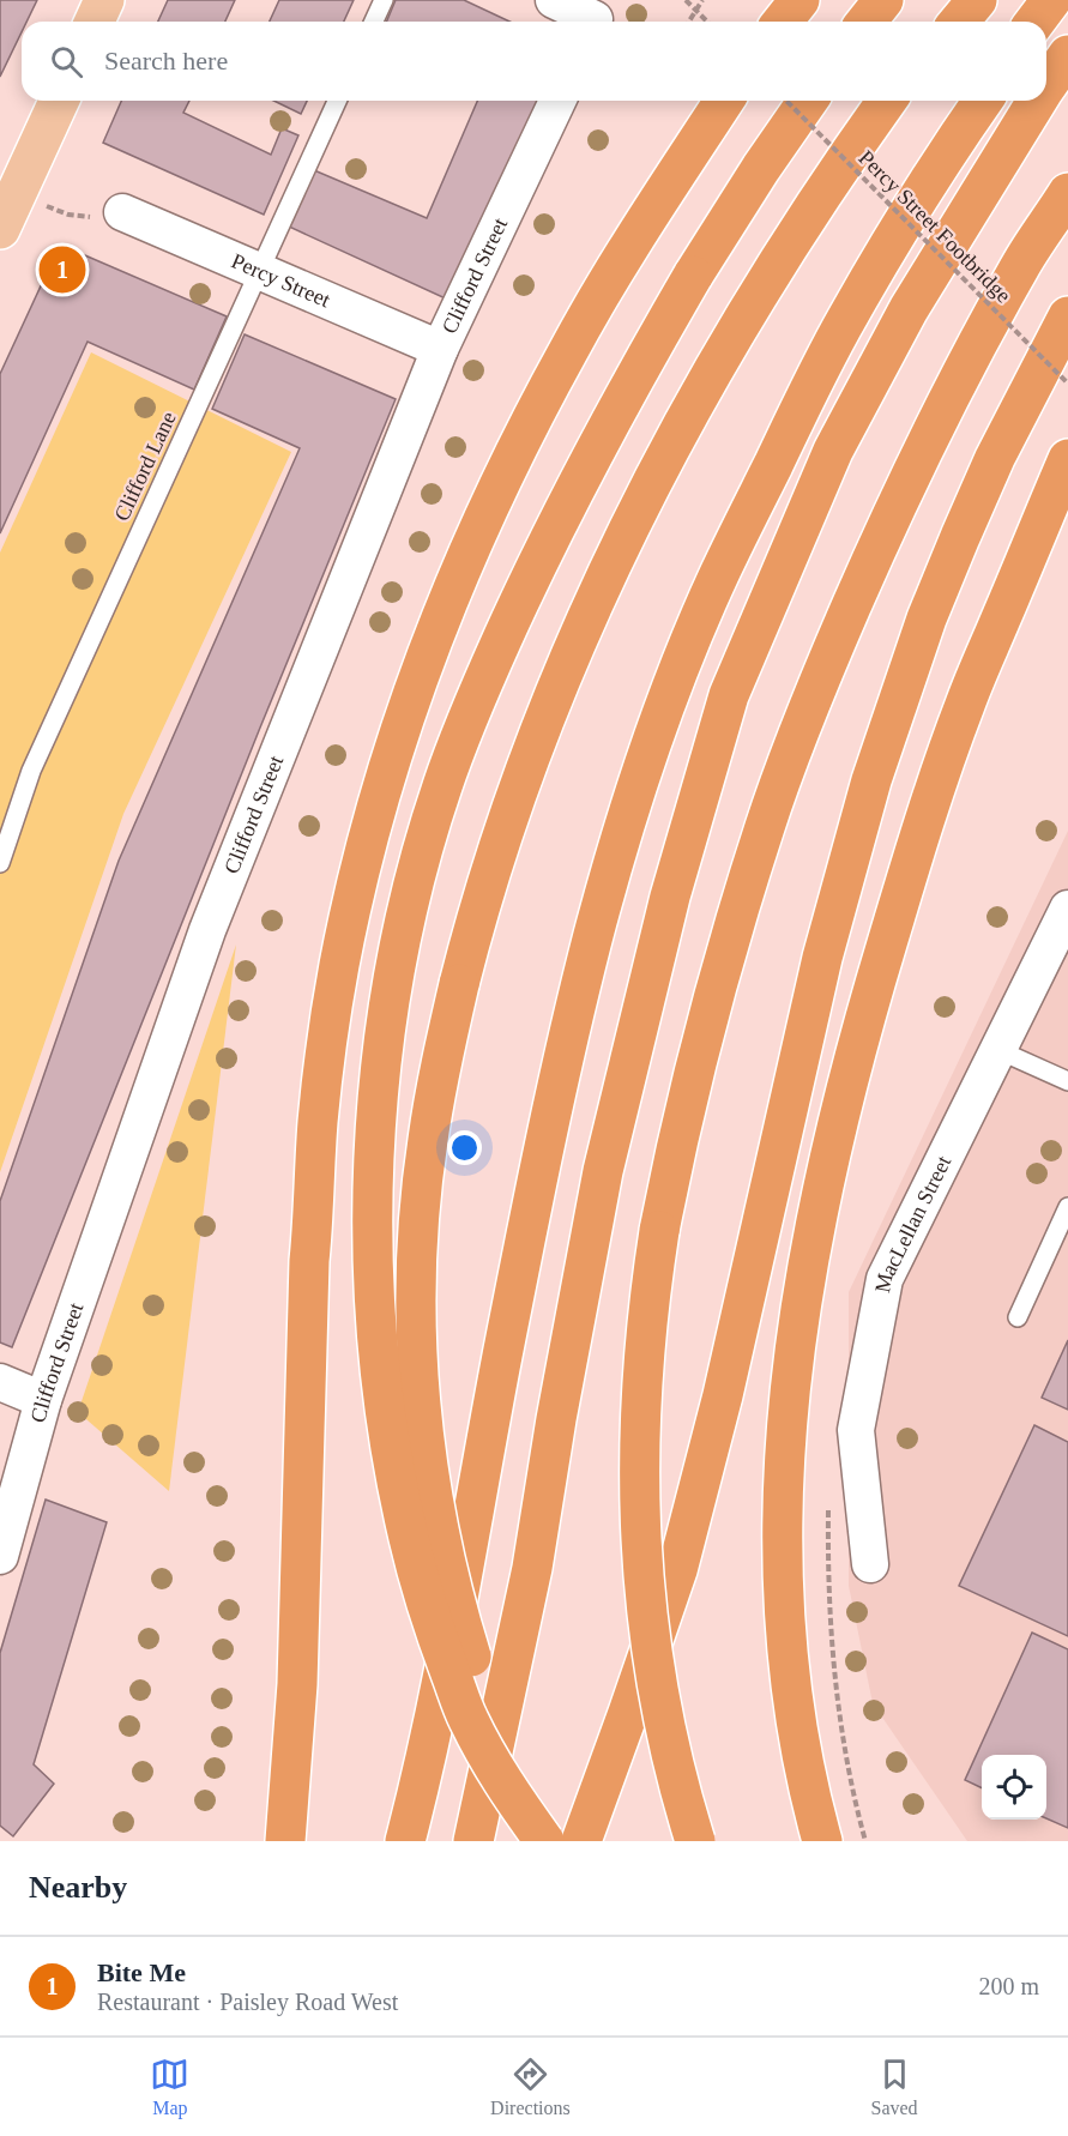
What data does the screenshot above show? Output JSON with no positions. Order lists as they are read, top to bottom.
{
  "streets": {
    "street": ["Clifford Street", "Percy Street", "MacLellan Street"],
    "lane": ["Clifford Lane"],
    "path": ["Percy Street Footbridge"]
  },
  "crossings": [
    ["Clifford Street", "Percy Street"],
    ["Percy Street", "Clifford Lane"]
  ],
  "page": {
    "search": "Search here",
    "pins": "1",
    "heading": "Nearby",
    "list": [
      {
        "mark": "1",
        "name": "Bite Me",
        "note": "Restaurant · Paisley Road West",
        "value": "200 m"
      }
    ],
    "nav": ["Map", "Directions", "Saved"]
  }
}
